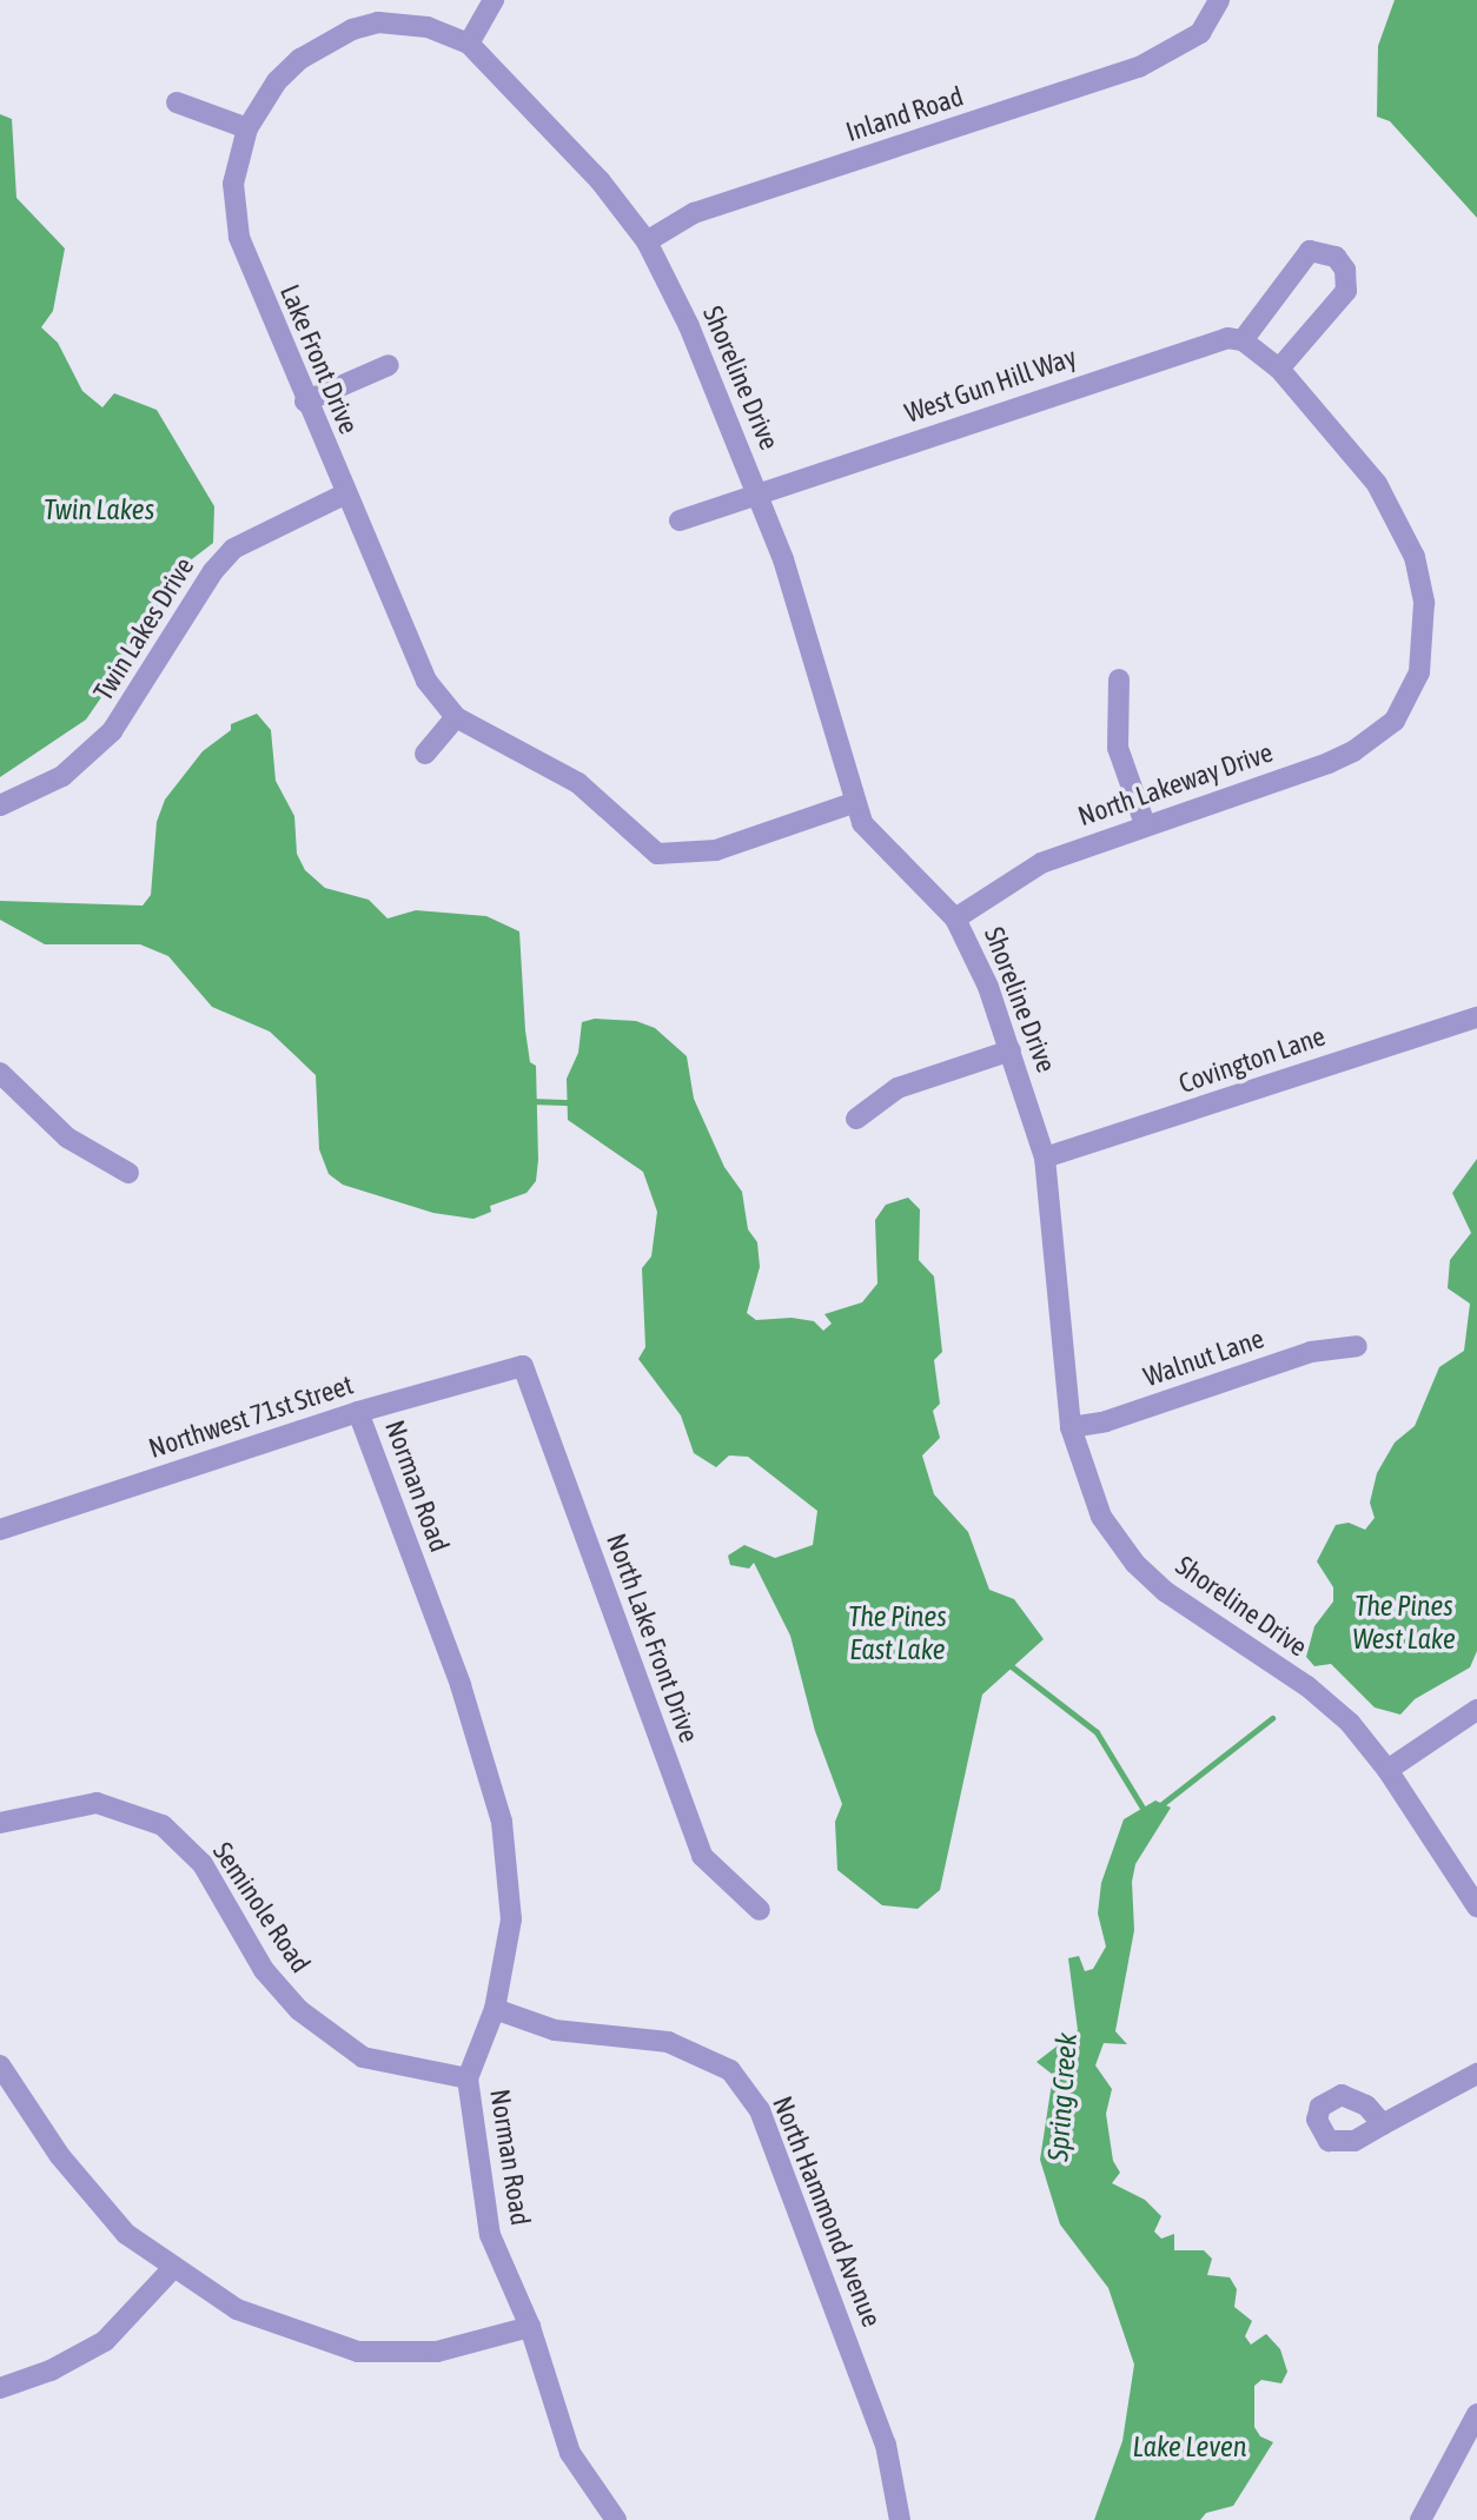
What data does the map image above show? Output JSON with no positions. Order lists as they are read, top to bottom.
{
  "streets": {
    "street": [
      "Inland Road",
      "Lake Front Drive",
      "Shoreline Drive",
      "West Gun Hill Way",
      "Twin Lakes Drive",
      "North Lakeway Drive",
      "Covington Lane",
      "Walnut Lane",
      "Northwest 71st Street",
      "Norman Road",
      "North Lake Front Drive",
      "Seminole Road",
      "North Hammond Avenue"
    ]
  },
  "crossings": [
    ["Inland Road", "Shoreline Drive"],
    ["Lake Front Drive", "Shoreline Drive"],
    ["Lake Front Drive", "Twin Lakes Drive"],
    ["Shoreline Drive", "West Gun Hill Way"],
    ["Shoreline Drive", "North Lakeway Drive"],
    ["Shoreline Drive", "Covington Lane"],
    ["Shoreline Drive", "Walnut Lane"],
    ["Northwest 71st Street", "Norman Road"],
    ["Northwest 71st Street", "North Lake Front Drive"],
    ["Norman Road", "Seminole Road"],
    ["Norman Road", "North Hammond Avenue"]
  ],
  "water": [
    "Twin Lakes",
    "The Pines West Lake",
    "The Pines East Lake",
    "Spring Creek",
    "Lake Leven"
  ]
}
